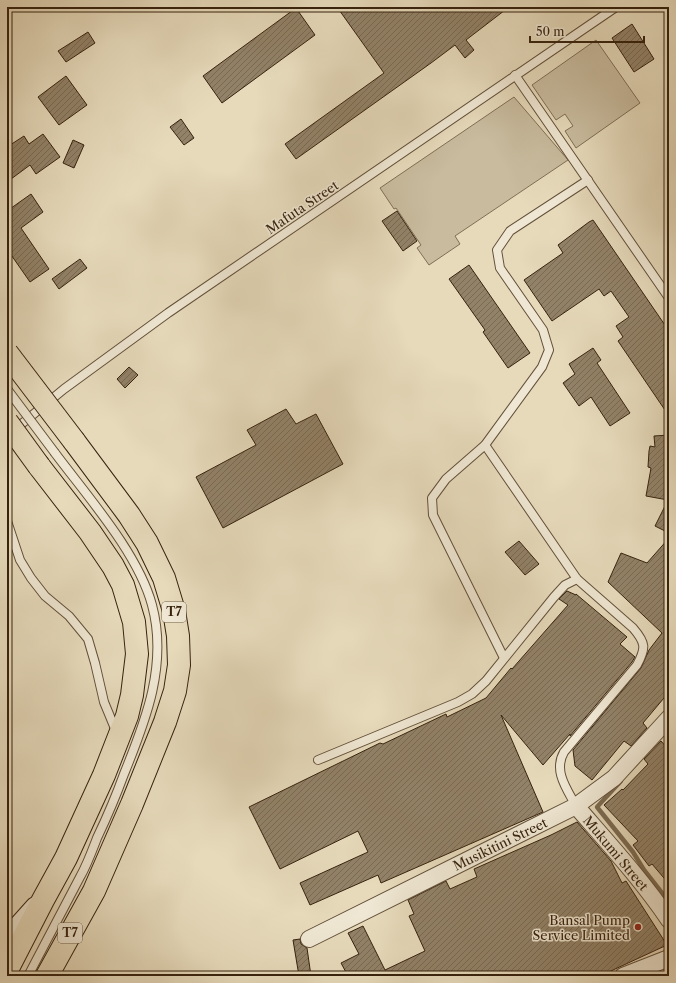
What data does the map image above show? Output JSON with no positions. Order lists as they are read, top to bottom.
{
  "streets": {
    "highway": ["T7"],
    "street": ["Musikitini Street", "Mukumi Street"],
    "lane": ["Mafuta Street"]
  },
  "crossings": [
    ["Musikitini Street", "Mukumi Street"]
  ],
  "places": ["Bansal Pump Service Limited"],
  "scale_bar": "50 m"
}
